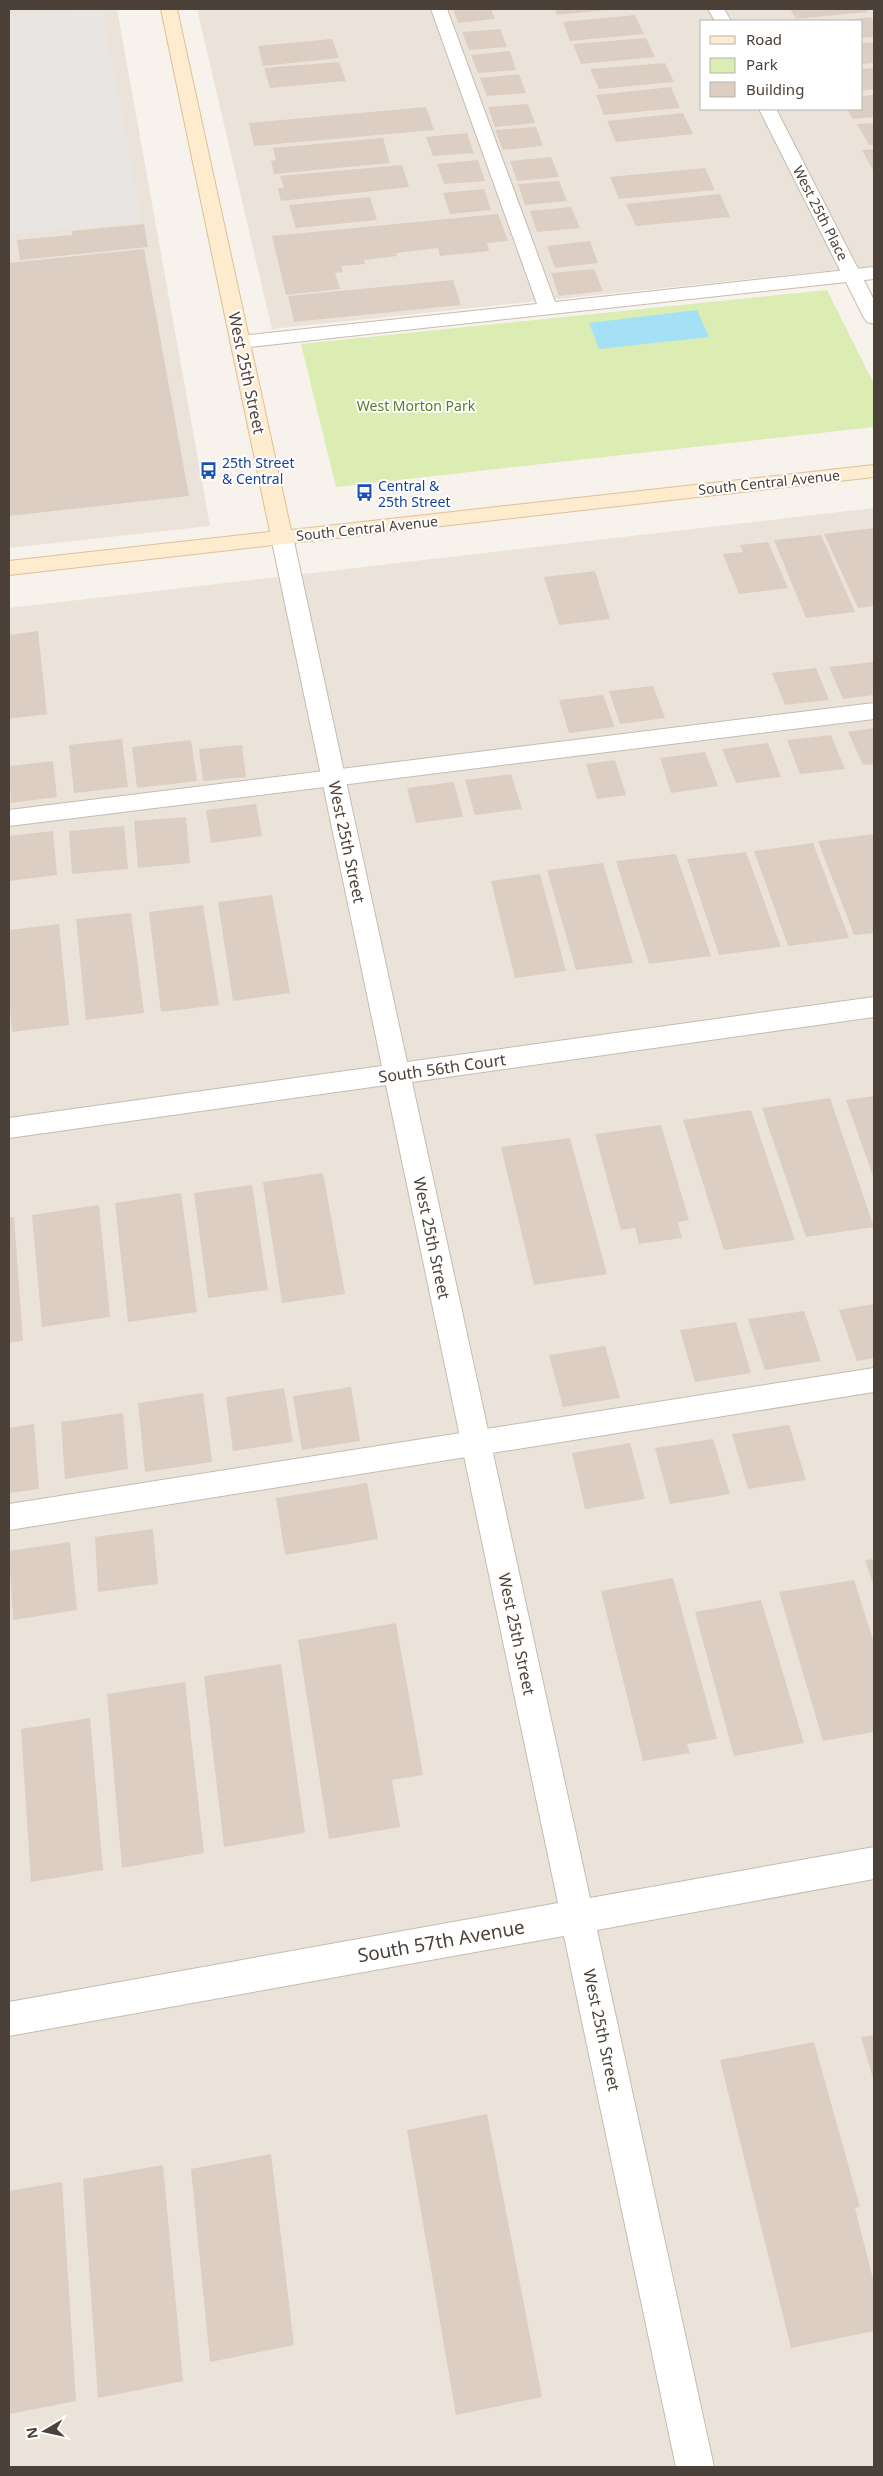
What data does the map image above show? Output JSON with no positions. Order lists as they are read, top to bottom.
{
  "streets": {
    "street": [
      "West 25th Place",
      "West 25th Street",
      "South Central Avenue",
      "South 56th Court",
      "South 57th Avenue"
    ]
  },
  "crossings": [
    ["West 25th Street", "South Central Avenue"],
    ["West 25th Street", "South 56th Court"],
    ["West 25th Street", "South 57th Avenue"]
  ],
  "parks": ["West Morton Park"],
  "places": {
    "bus stop": ["25th Street & Central", "Central & 25th Street"]
  },
  "legend": ["Road", "Park", "Building"],
  "north": "left"
}
